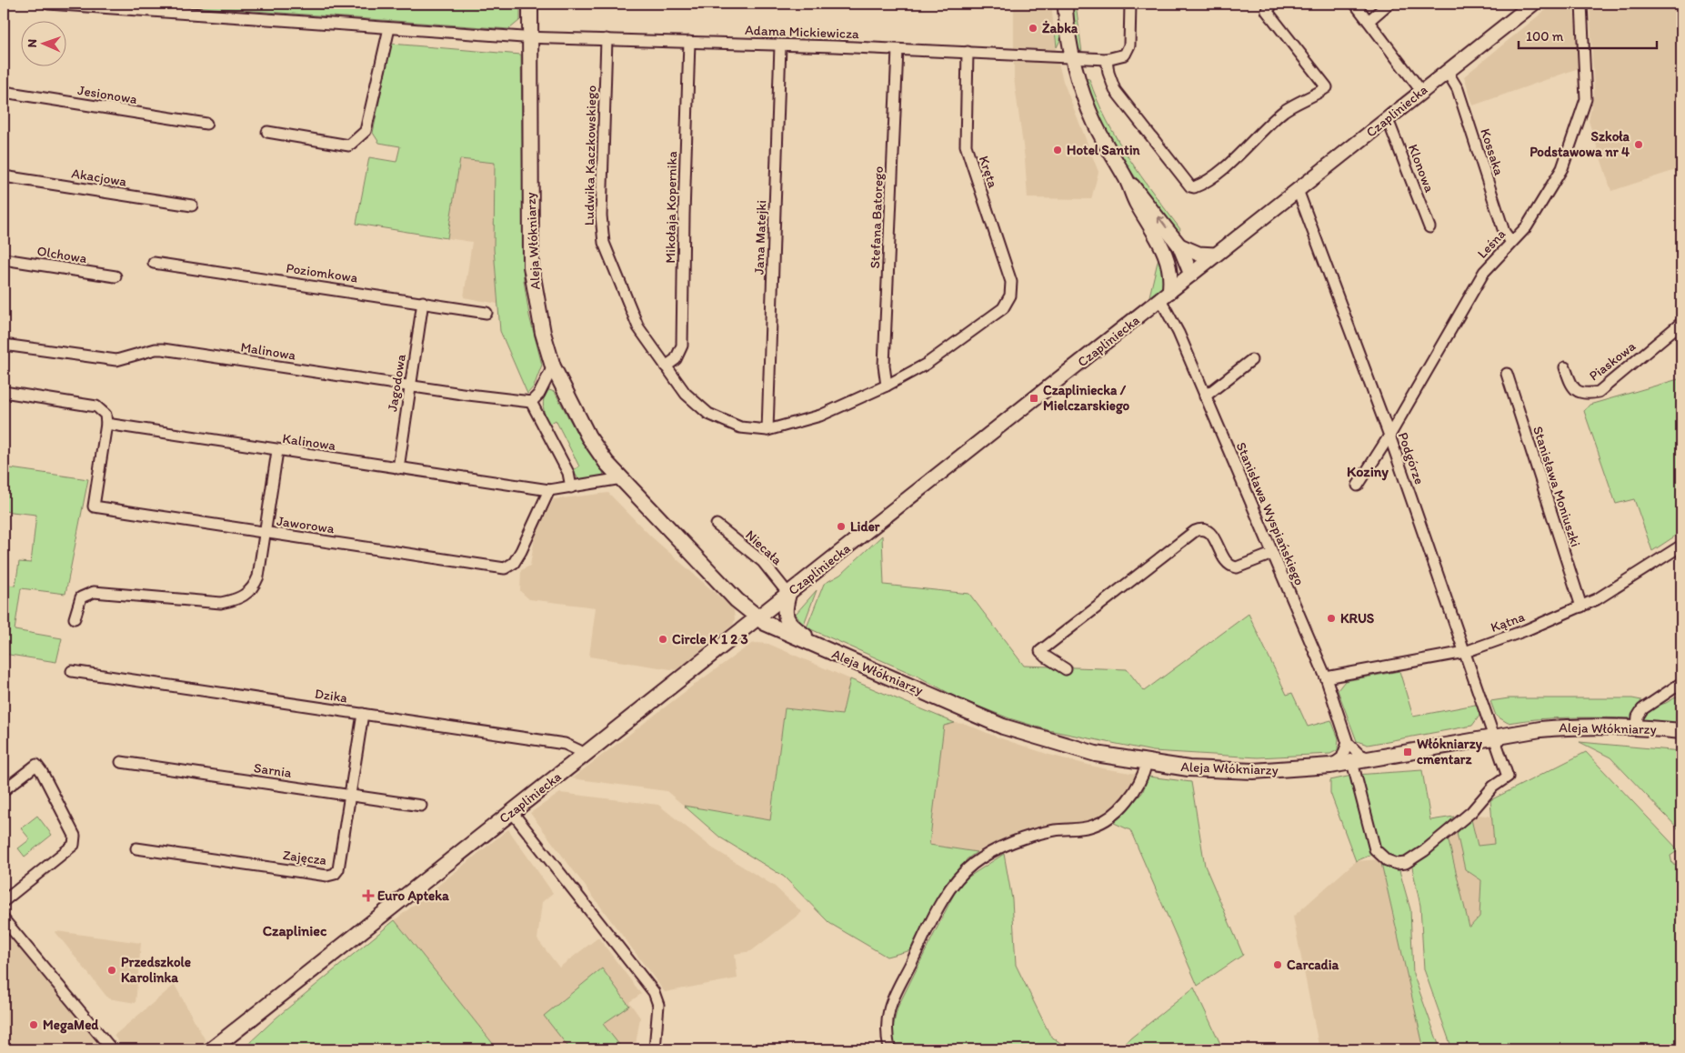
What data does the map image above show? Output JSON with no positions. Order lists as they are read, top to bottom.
{
  "streets": {
    "main road": ["Czapliniecka", "Aleja Włókniarzy"],
    "street": [
      "Adama Mickiewicza",
      "Jesionowa",
      "Kossaka",
      "Ludwika Kaczkowskiego",
      "Klonowa",
      "Kręta",
      "Akacjowa",
      "Mikołaja Kopernika",
      "Stefana Batorego",
      "Jana Matejki",
      "Leśna",
      "Olchowa",
      "Poziomkowa",
      "Malinowa",
      "Piaskowa",
      "Jagodowa",
      "Kalinowa",
      "Podgórze",
      "Stanisława Moniuszki",
      "Stanisława Wyspiańskiego",
      "Jaworowa",
      "Niecała",
      "Kątna",
      "Dzika",
      "Sarnia",
      "Zajęcza"
    ]
  },
  "crossings": [
    ["Adama Mickiewicza", "Ludwika Kaczkowskiego"],
    ["Adama Mickiewicza", "Kręta"],
    ["Adama Mickiewicza", "Mikołaja Kopernika"],
    ["Adama Mickiewicza", "Stefana Batorego"],
    ["Adama Mickiewicza", "Jana Matejki"],
    ["Adama Mickiewicza", "Aleja Włókniarzy"],
    ["Czapliniecka", "Kossaka"],
    ["Czapliniecka", "Klonowa"],
    ["Czapliniecka", "Aleja Włókniarzy"],
    ["Czapliniecka", "Podgórze"],
    ["Czapliniecka", "Stanisława Wyspiańskiego"],
    ["Czapliniecka", "Niecała"],
    ["Czapliniecka", "Dzika"],
    ["Kossaka", "Leśna"],
    ["Ludwika Kaczkowskiego", "Kręta"],
    ["Ludwika Kaczkowskiego", "Mikołaja Kopernika"],
    ["Ludwika Kaczkowskiego", "Stefana Batorego"],
    ["Ludwika Kaczkowskiego", "Jana Matejki"],
    ["Aleja Włókniarzy", "Kalinowa"],
    ["Aleja Włókniarzy", "Podgórze"],
    ["Leśna", "Podgórze"],
    ["Poziomkowa", "Jagodowa"],
    ["Malinowa", "Jagodowa"],
    ["Jagodowa", "Kalinowa"],
    ["Kalinowa", "Jaworowa"],
    ["Podgórze", "Kątna"],
    ["Stanisława Moniuszki", "Kątna"],
    ["Stanisława Wyspiańskiego", "Kątna"],
    ["Dzika", "Zajęcza"],
    ["Sarnia", "Zajęcza"]
  ],
  "districts": ["Koziny", "Czapliniec"],
  "places": {
    "other": [
      "Żabka",
      "Szkoła Podstawowa nr 4",
      "Hotel Santin",
      "Lider",
      "KRUS",
      "Circle K 1 2 3",
      "Carcadia",
      "Przedszkole Karolinka",
      "MegaMed"
    ],
    "transit": ["Czapliniecka / Mielczarskiego", "Włókniarzy cmentarz"],
    "health": ["Euro Apteka"]
  },
  "scale_bar": "100 m",
  "north": "left"
}
